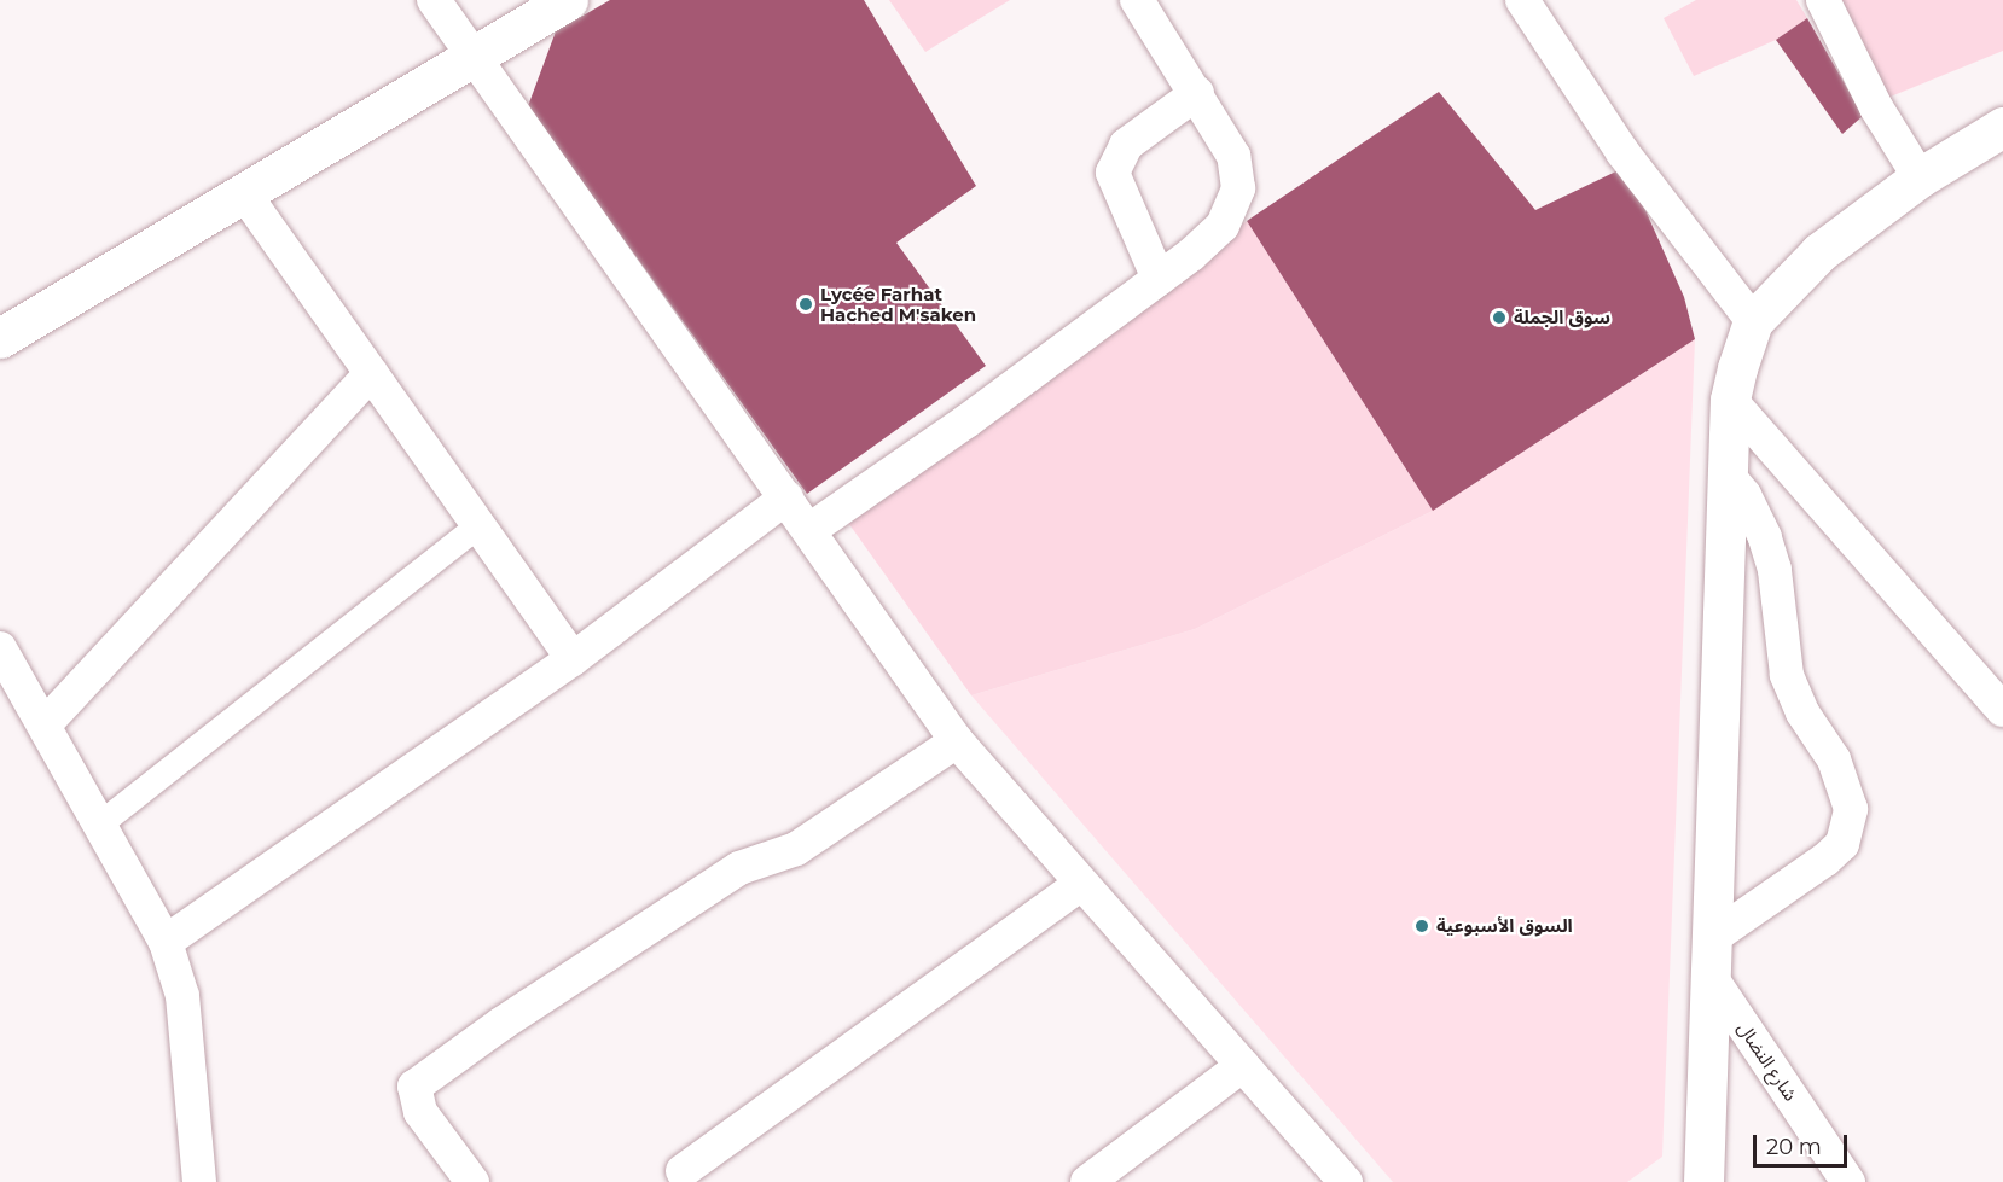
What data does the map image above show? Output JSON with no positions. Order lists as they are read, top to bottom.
{
  "streets": {
    "street": ["شارع النضال"]
  },
  "places": ["Lycée Farhat Hached M'saken", "سوق الجملة", "السوق اﻷسبوعية"],
  "scale_bar": "20 m"
}
